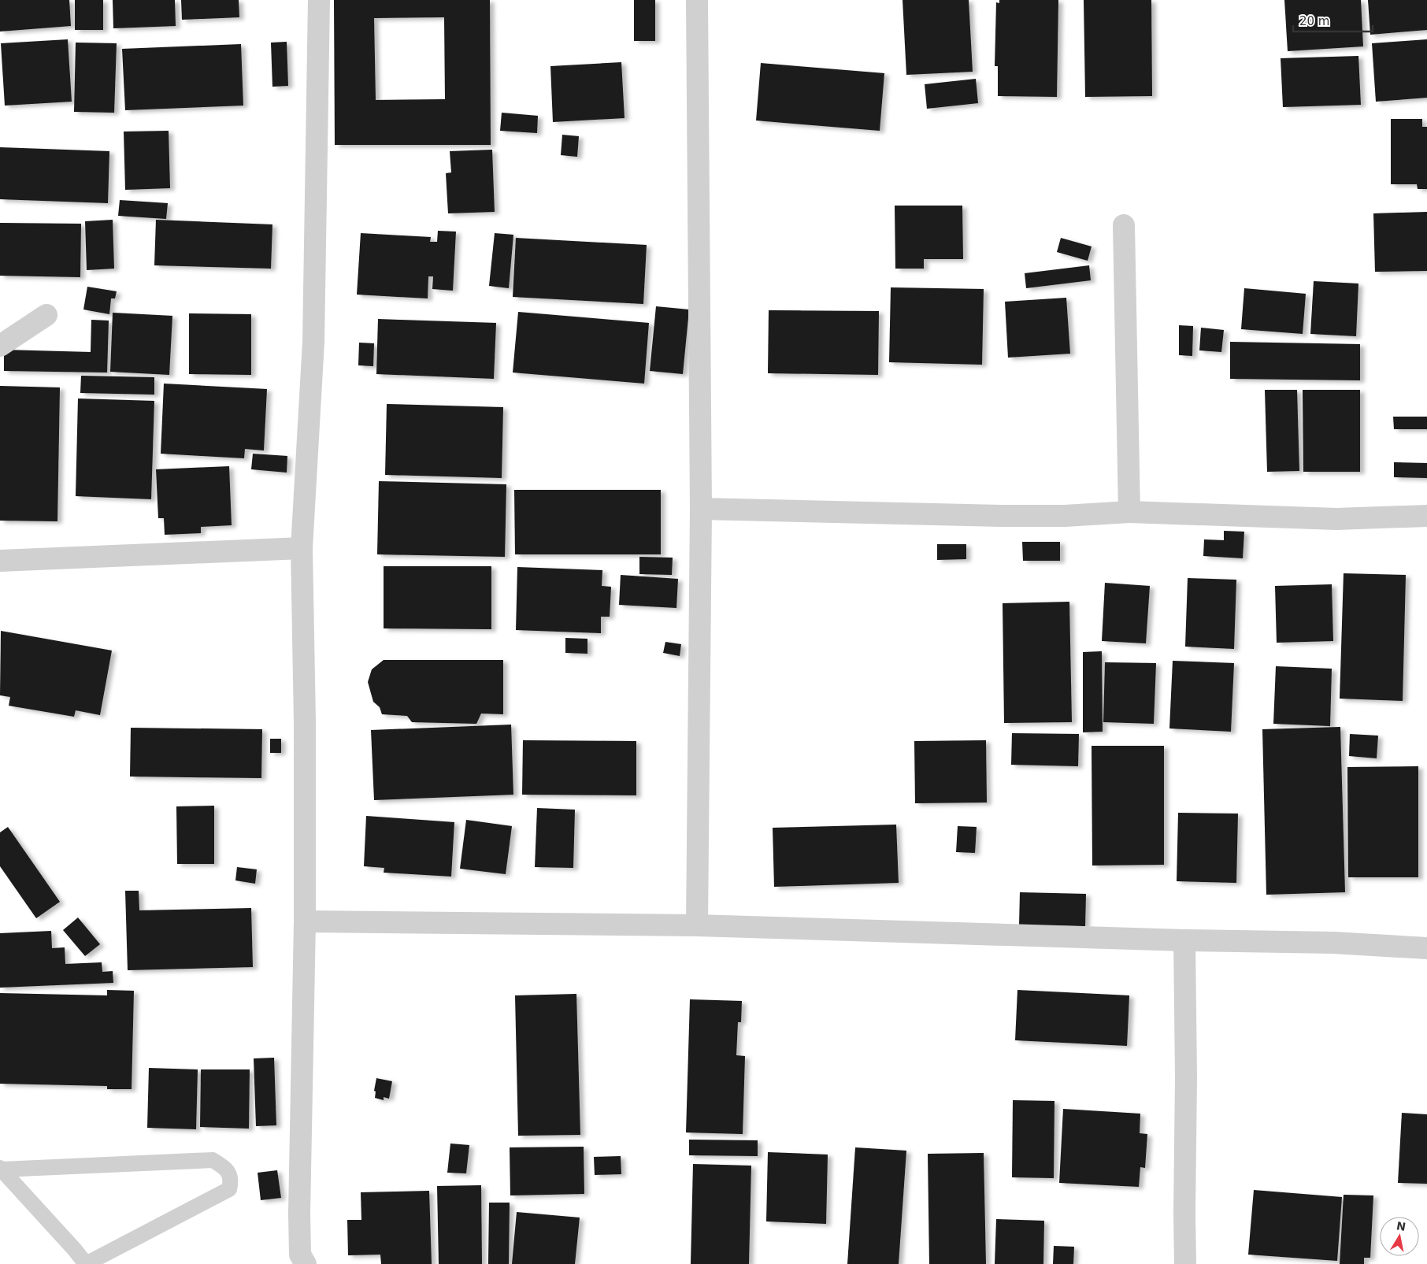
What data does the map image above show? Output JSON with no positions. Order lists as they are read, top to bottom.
{
  "scale_bar": "20 m",
  "north": "top"
}
